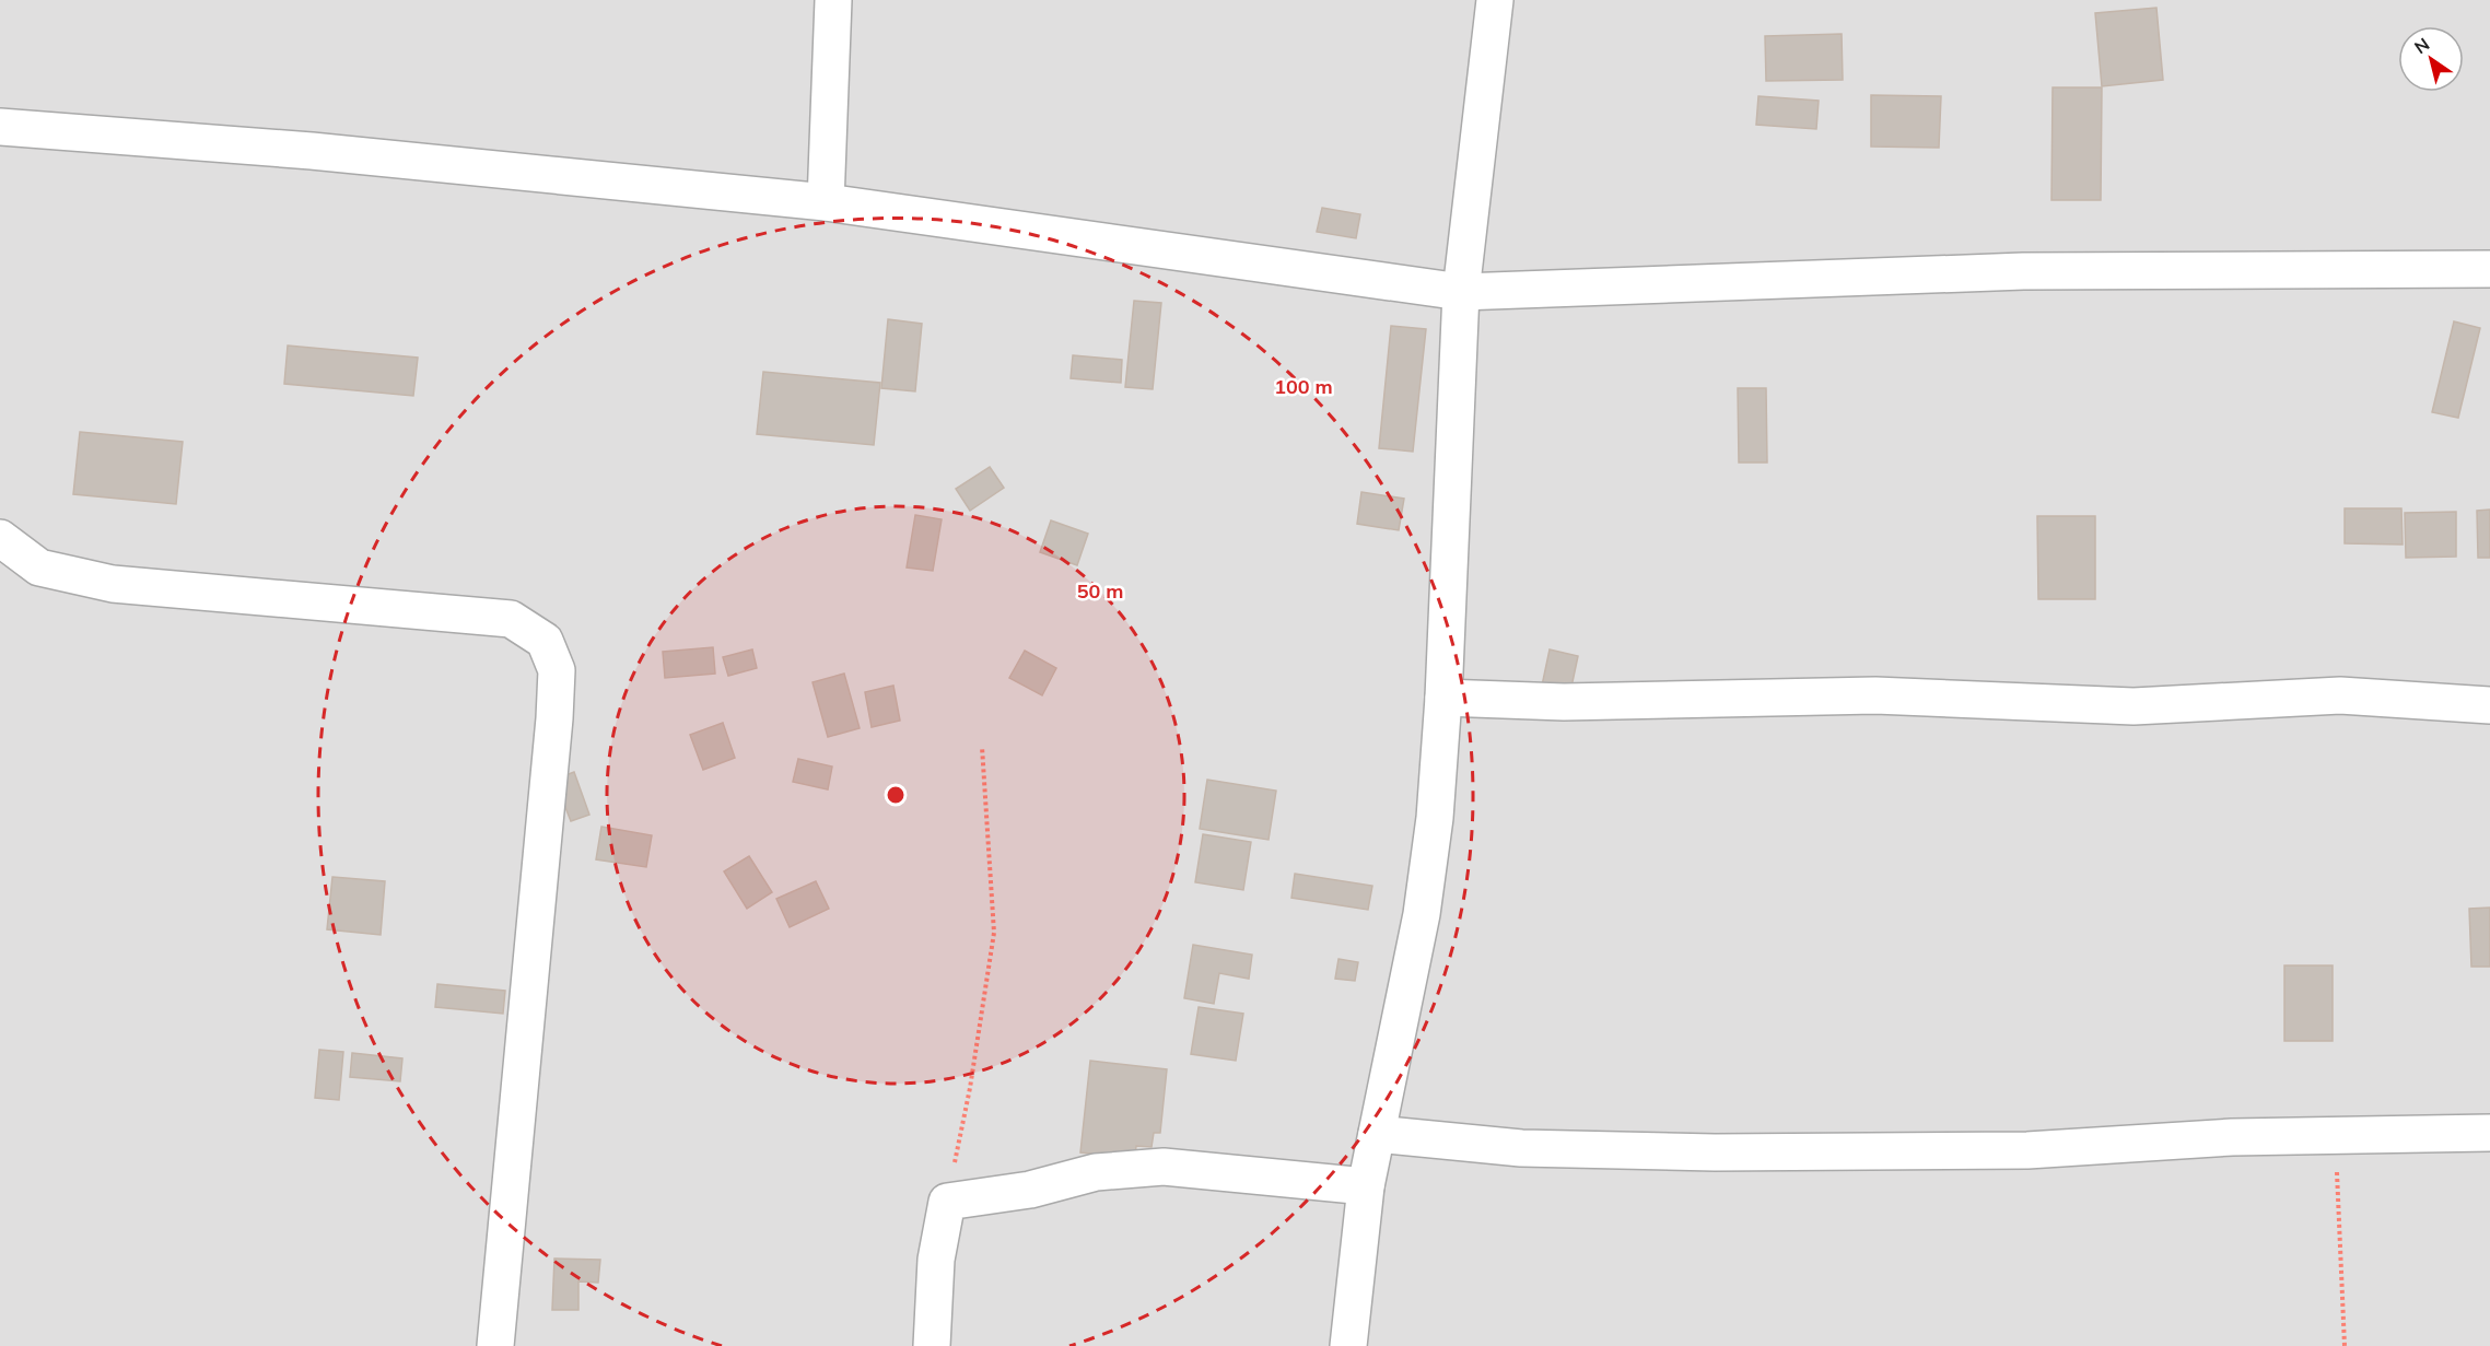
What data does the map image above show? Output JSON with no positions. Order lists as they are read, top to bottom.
{
  "north": "top left",
  "rings": ["100 m", "50 m"]
}
